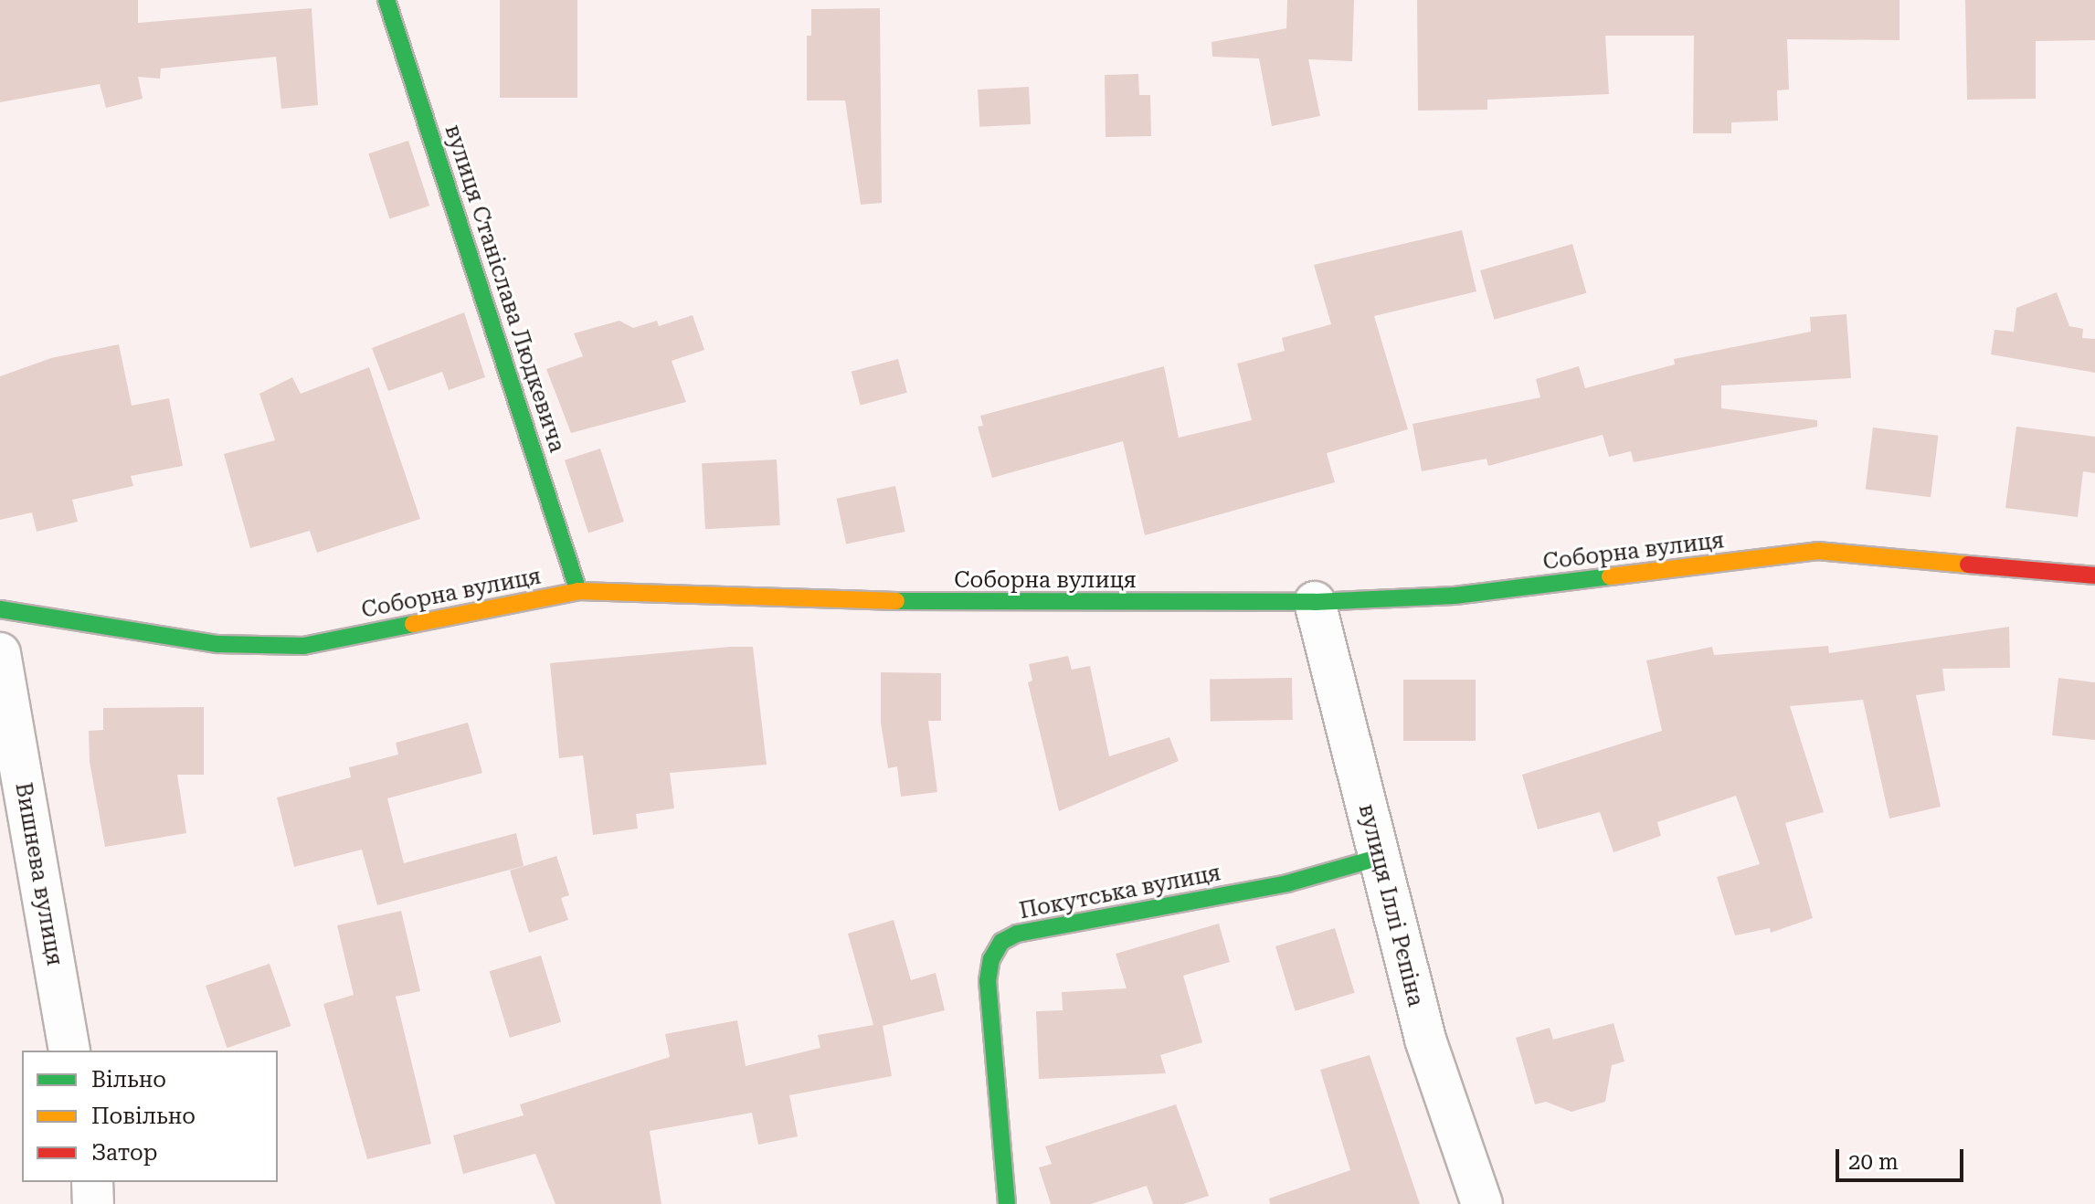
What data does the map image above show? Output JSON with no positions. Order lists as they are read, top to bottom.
{
  "streets": {
    "street": [
      "вулиця Станіслава Людкевича",
      "Соборна вулиця",
      "Вишнева вулиця",
      "Покутська вулиця",
      "вулиця Іллі Рєпіна"
    ]
  },
  "crossings": [
    ["вулиця Станіслава Людкевича", "Соборна вулиця"],
    ["Соборна вулиця", "вулиця Іллі Рєпіна"],
    ["Покутська вулиця", "вулиця Іллі Рєпіна"]
  ],
  "legend": ["Вільно", "Повільно", "Затор"],
  "scale_bar": "20 m"
}
